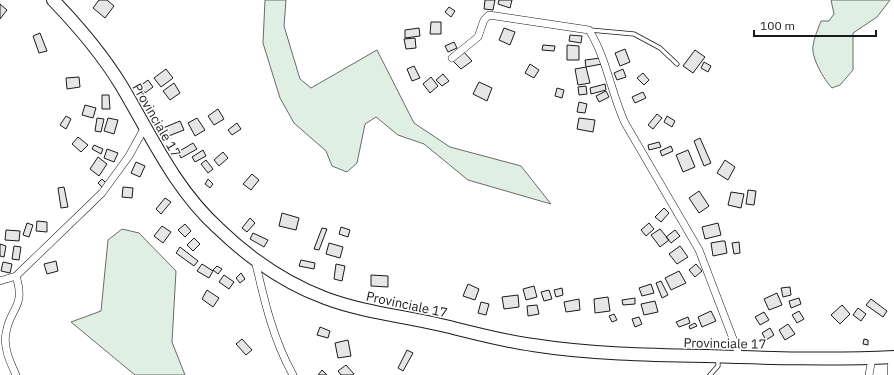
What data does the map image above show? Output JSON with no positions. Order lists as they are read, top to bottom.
{
  "streets": {
    "main road": ["Provinciale 17"]
  },
  "scale_bar": "100 m"
}
